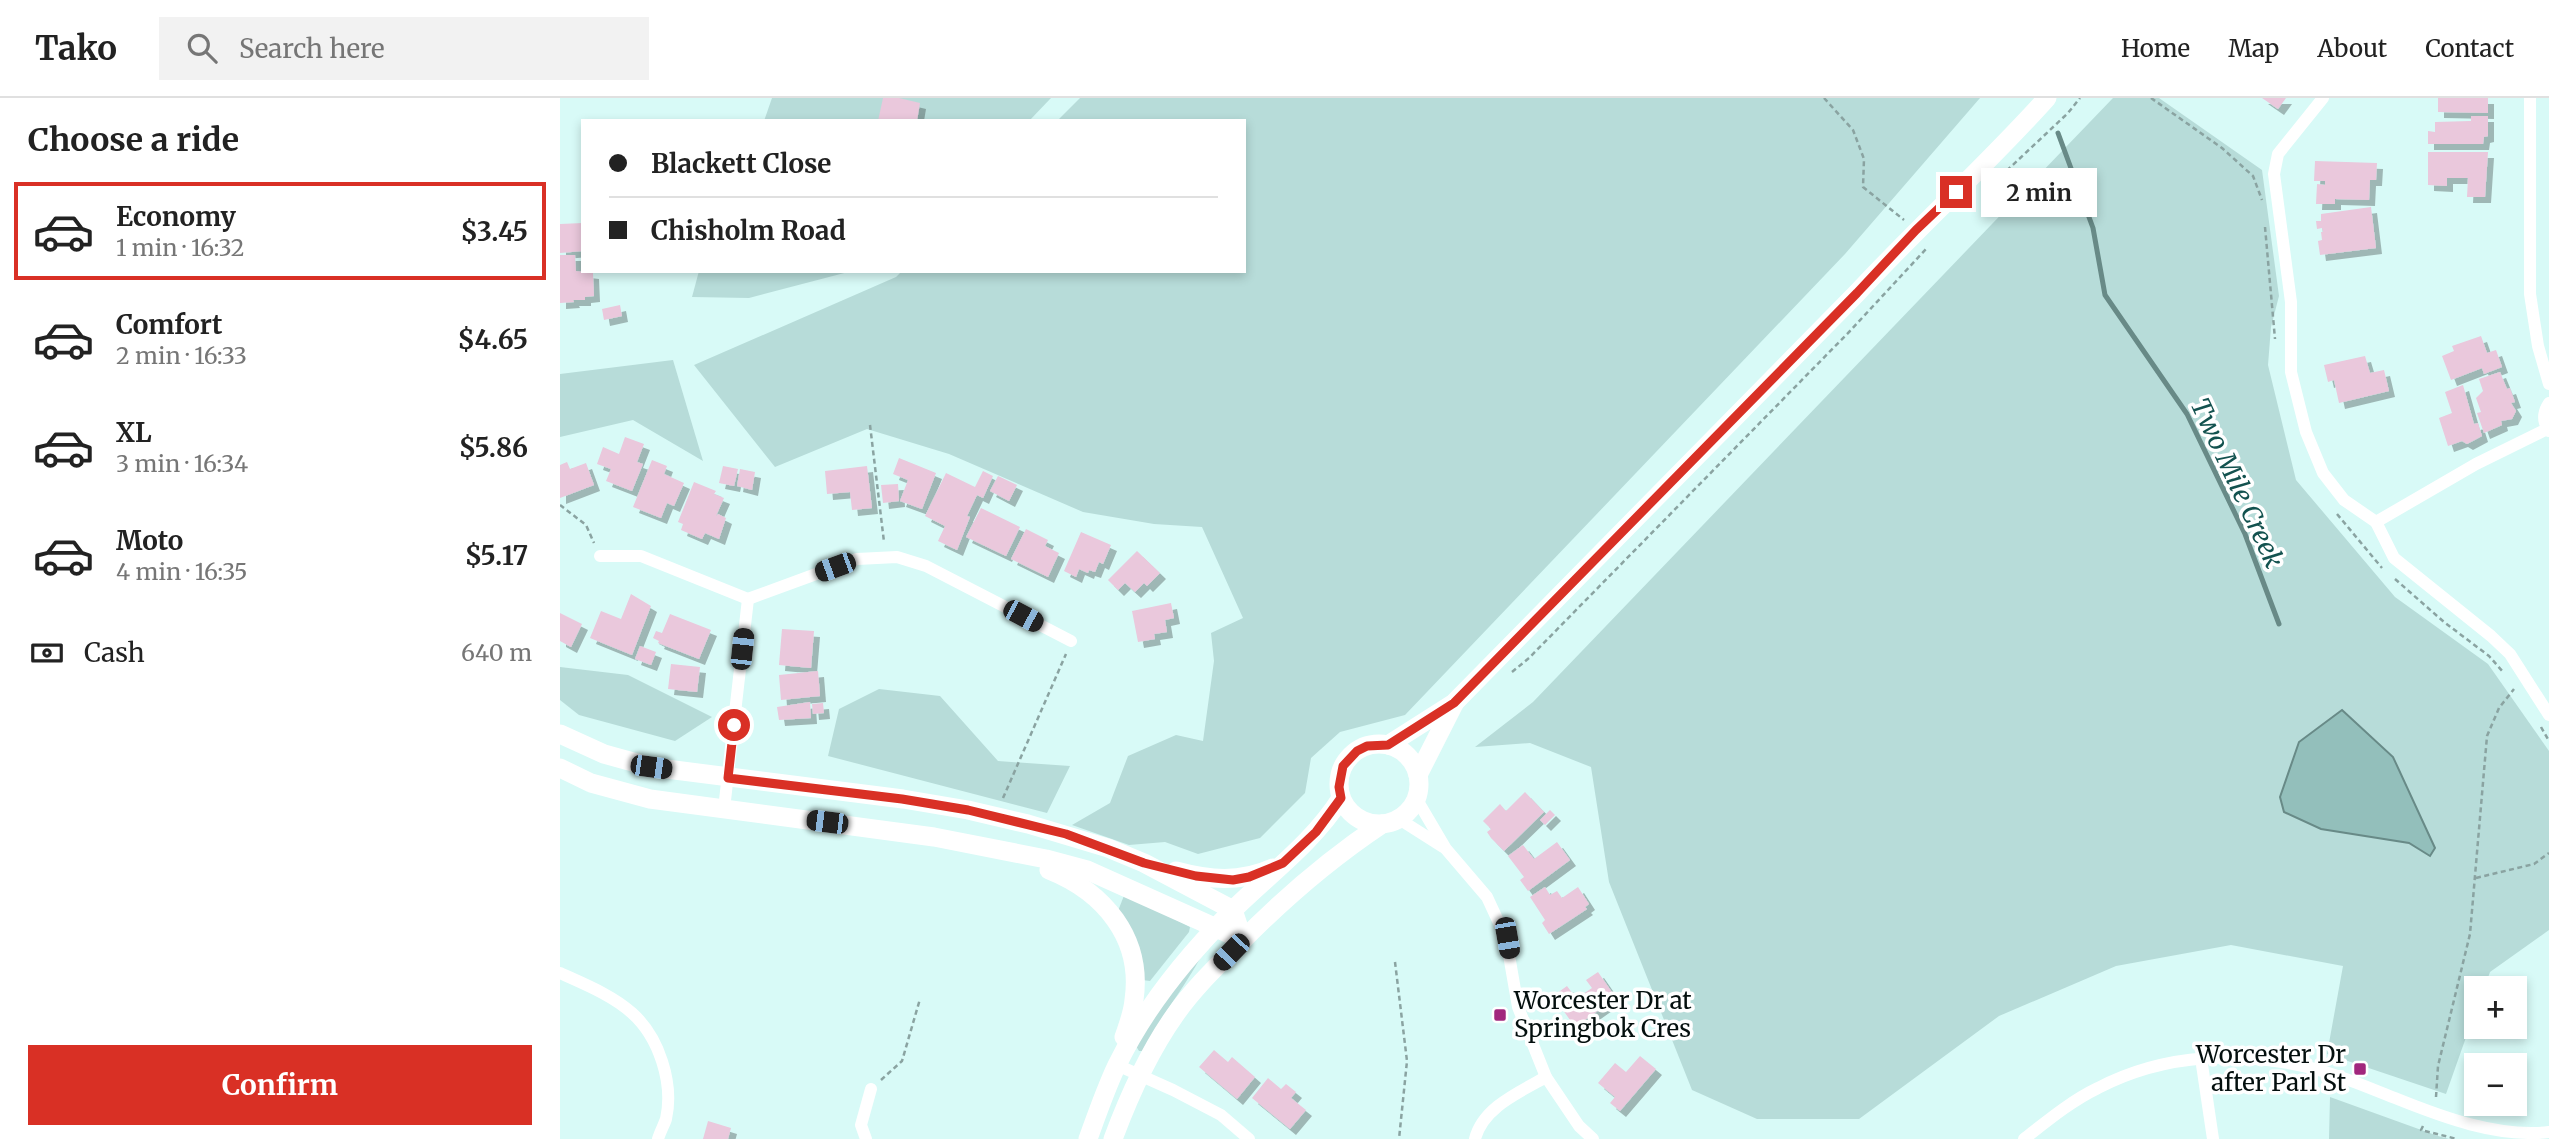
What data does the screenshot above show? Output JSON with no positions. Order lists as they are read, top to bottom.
{
  "water": ["Two Mile Creek"],
  "places": {
    "transit": ["Worcester Dr at Springbok Cres", "Worcester Dr after Parl St"]
  },
  "page": {
    "header": "Tako",
    "search": "Search here",
    "nav": [
      "Home",
      "Map",
      "About",
      "Contact"
    ],
    "heading": "Choose a ride",
    "banner": ["Blackett Close", "Chisholm Road"],
    "bubble": "2 min",
    "list": [
      {
        "name": "Economy",
        "note": "1 min · 16:32",
        "value": "$3.45"
      },
      {
        "name": "Comfort",
        "note": "2 min · 16:33",
        "value": "$4.65"
      },
      {
        "name": "XL",
        "note": "3 min · 16:34",
        "value": "$5.86"
      },
      {
        "name": "Moto",
        "note": "4 min · 16:35",
        "value": "$5.17"
      }
    ],
    "pay": ["Cash", "640 m"],
    "map_buttons": ["+", "−"],
    "buttons": "Confirm"
  }
}
